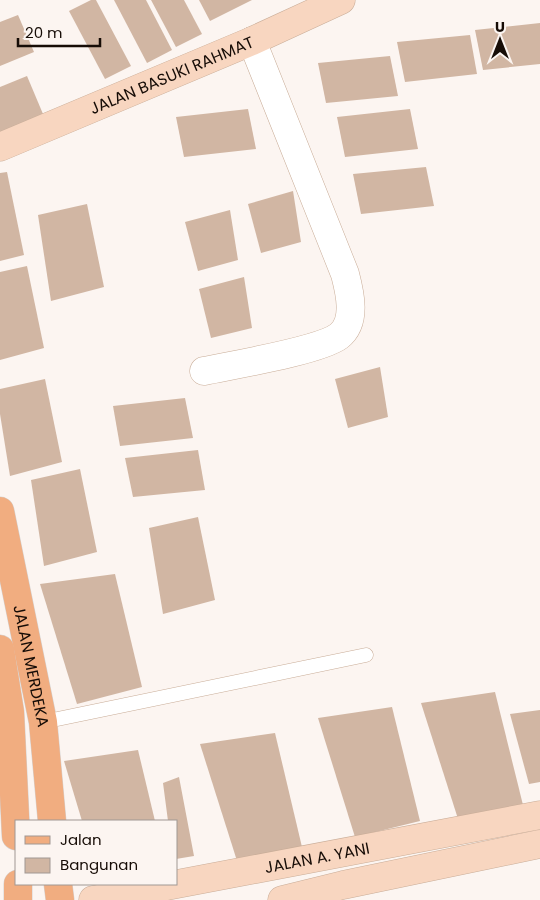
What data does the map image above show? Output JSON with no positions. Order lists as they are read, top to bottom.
{
  "streets": {
    "main road": ["JALAN MERDEKA"],
    "street": ["JALAN BASUKI RAHMAT", "JALAN A. YANI"]
  },
  "legend": ["Jalan", "Bangunan"],
  "scale_bar": "20 m",
  "north": "top"
}
